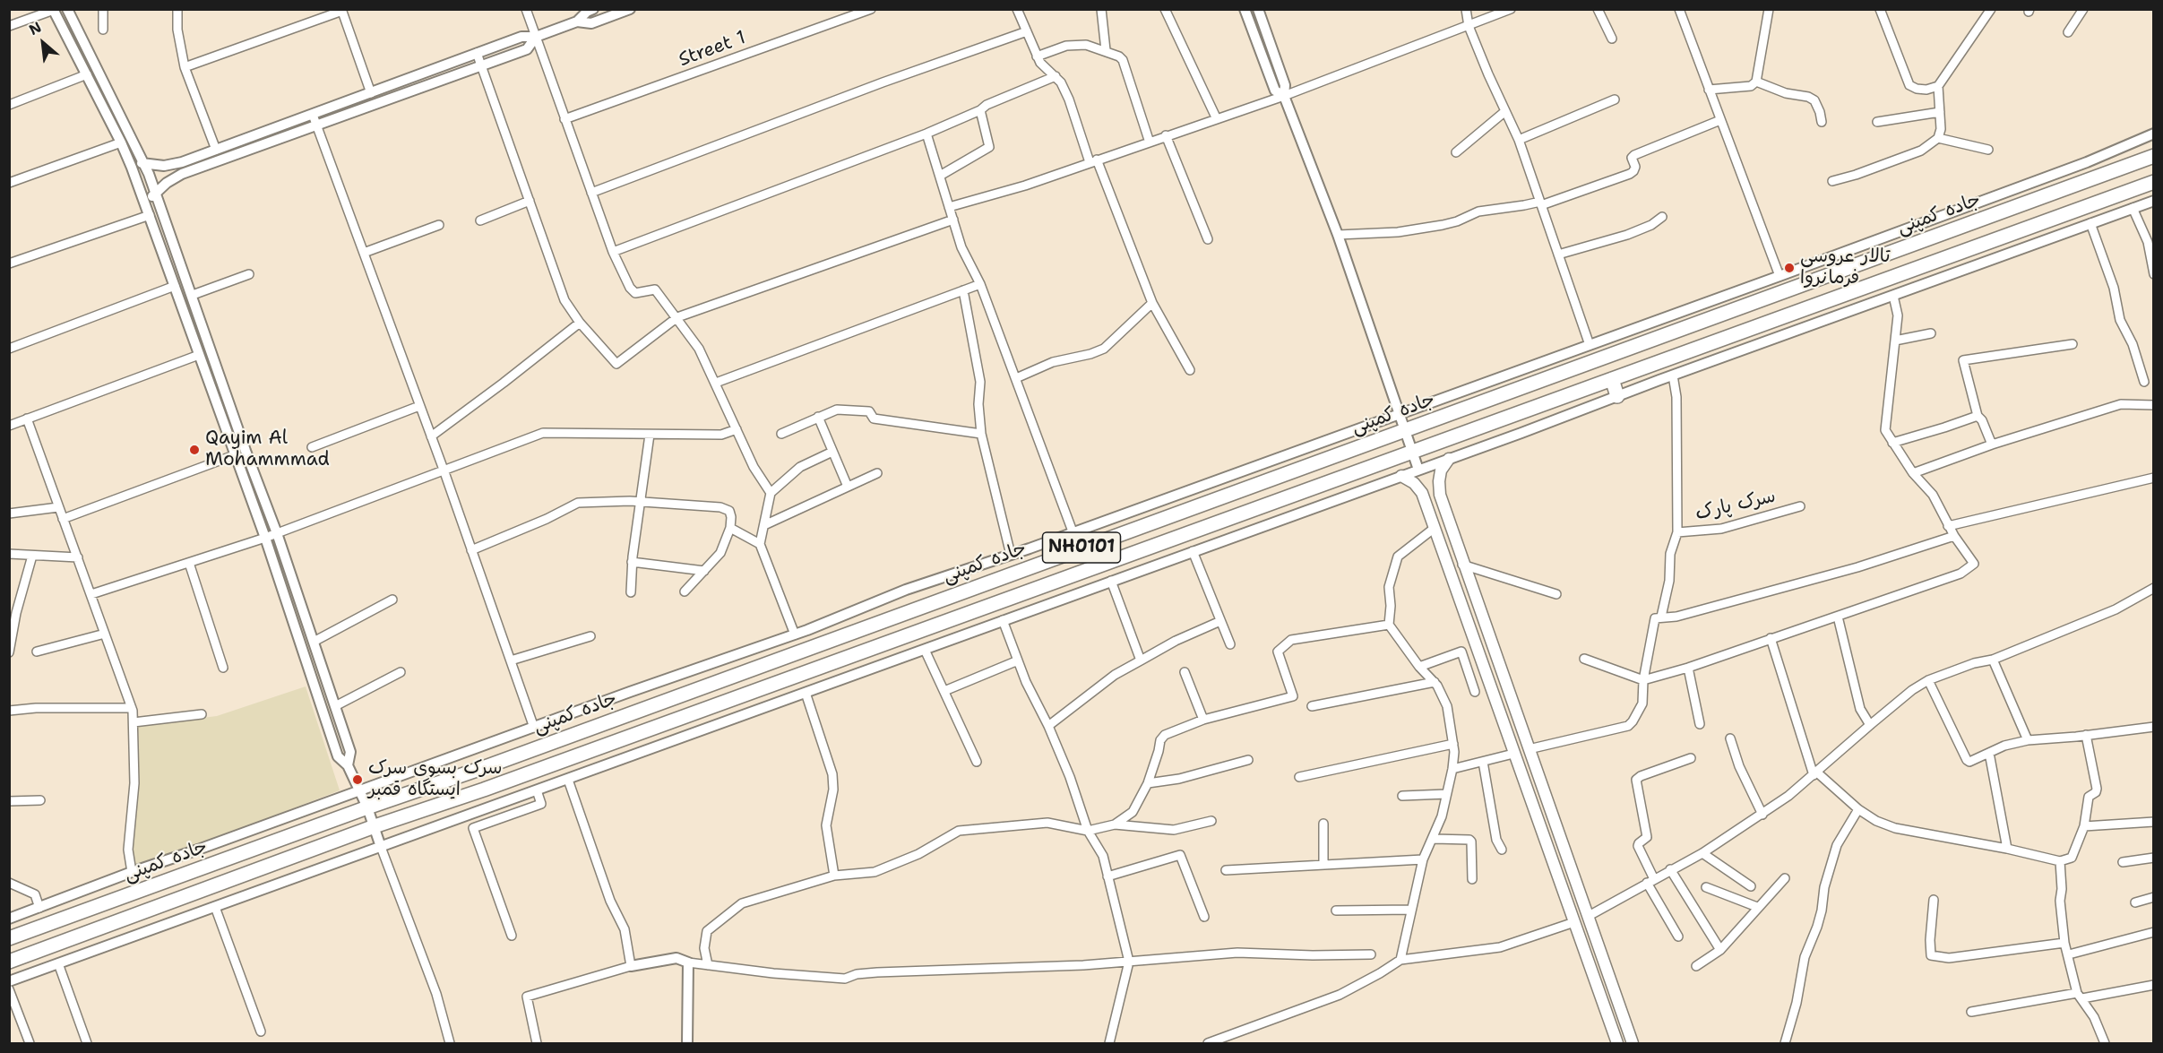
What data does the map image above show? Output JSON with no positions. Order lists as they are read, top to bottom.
{
  "streets": {
    "highway": ["جاده کمپنی", "NH0101"],
    "street": ["Street 1", "سرک پارک"]
  },
  "places": ["تالار عروسی فرمانروا", "Qayim Al Mohammmad", "سرک بسوی سرک ایستگاه قمبر"],
  "north": "top left"
}
